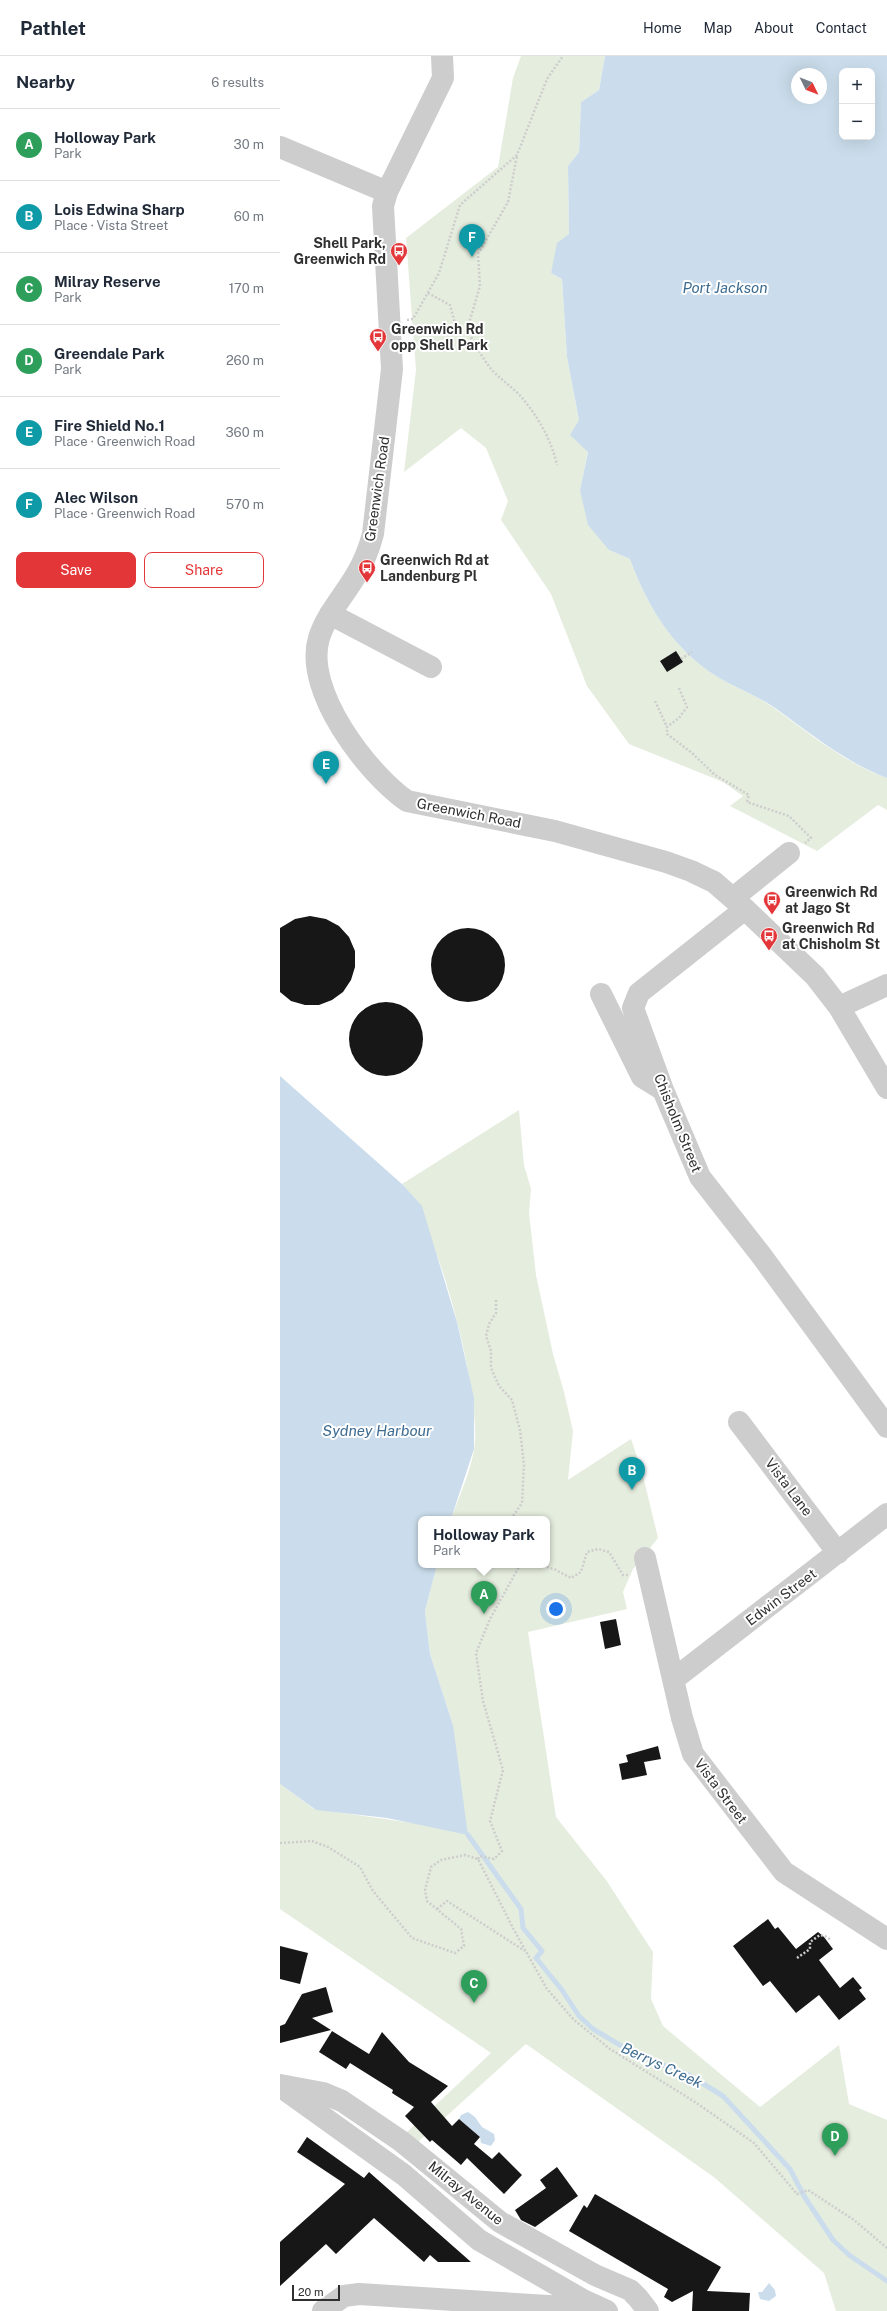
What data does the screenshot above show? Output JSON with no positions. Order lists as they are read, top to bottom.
{
  "streets": {
    "street": [
      "Greenwich Road",
      "Chisholm Street",
      "Vista Lane",
      "Edwin Street",
      "Vista Street",
      "Milray Avenue"
    ]
  },
  "crossings": [
    ["Greenwich Road", "Chisholm Street"],
    ["Vista Lane", "Edwin Street"],
    ["Edwin Street", "Vista Street"]
  ],
  "water": ["Port Jackson", "Sydney Harbour", "Berrys Creek"],
  "places": {
    "bus stop": [
      "Shell Park, Greenwich Rd",
      "Greenwich Rd opp Shell Park",
      "Greenwich Rd at Landenburg Pl",
      "Greenwich Rd at Jago St",
      "Greenwich Rd at Chisholm St"
    ]
  },
  "scale_bar": "20 m",
  "north": "bottom right",
  "page": {
    "header": "Pathlet",
    "nav": [
      "Home",
      "Map",
      "About",
      "Contact"
    ],
    "heading": ["Nearby", "6 results"],
    "map_buttons": ["+", "−"],
    "list": [
      {
        "mark": "A",
        "name": "Holloway Park",
        "note": "Park",
        "value": "30 m"
      },
      {
        "mark": "B",
        "name": "Lois Edwina Sharp",
        "note": "Place · Vista Street",
        "value": "60 m"
      },
      {
        "mark": "C",
        "name": "Milray Reserve",
        "note": "Park",
        "value": "170 m"
      },
      {
        "mark": "D",
        "name": "Greendale Park",
        "note": "Park",
        "value": "260 m"
      },
      {
        "mark": "E",
        "name": "Fire Shield No.1",
        "note": "Place · Greenwich Road",
        "value": "360 m"
      },
      {
        "mark": "F",
        "name": "Alec Wilson",
        "note": "Place · Greenwich Road",
        "value": "570 m"
      }
    ],
    "pins": [
      "F",
      "E",
      "B",
      "A",
      "C",
      "D"
    ],
    "buttons": ["Save", "Share"],
    "popup": ["Holloway Park", "Park"],
    "scale": "20 m"
  }
}
